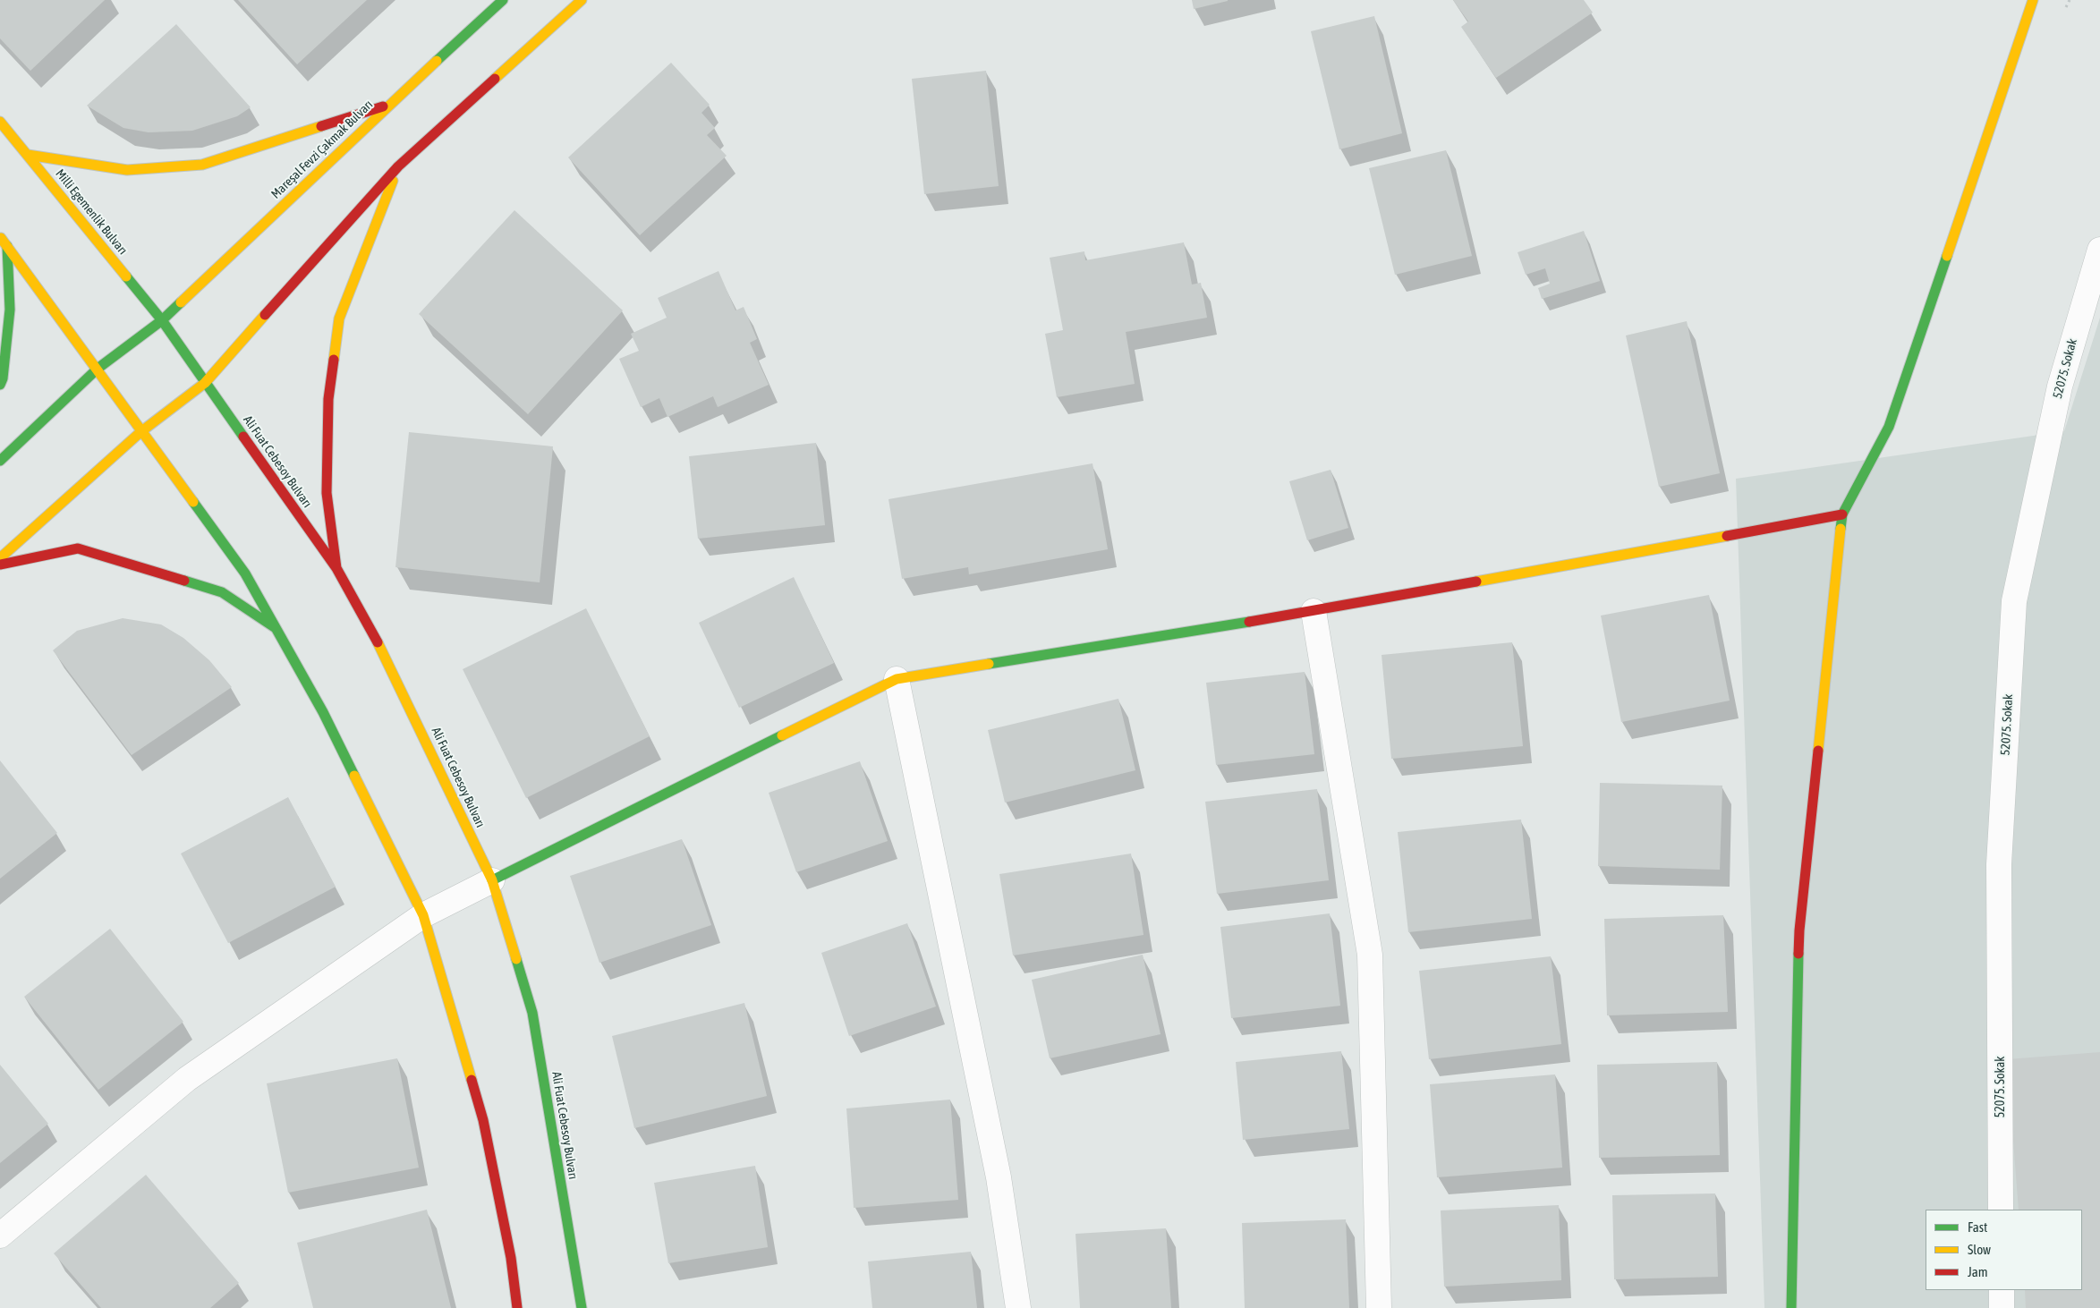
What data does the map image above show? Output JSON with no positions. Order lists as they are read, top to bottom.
{
  "streets": {
    "main road": ["Mareşal Fevzi Çakmak Bulvarı", "Milli Egemenlik Bulvarı", "Ali Fuat Cebesoy Bulvarı"],
    "street": ["52075. Sokak"]
  },
  "crossings": [
    ["Mareşal Fevzi Çakmak Bulvarı", "Milli Egemenlik Bulvarı"],
    ["Mareşal Fevzi Çakmak Bulvarı", "Ali Fuat Cebesoy Bulvarı"],
    ["Milli Egemenlik Bulvarı", "Ali Fuat Cebesoy Bulvarı"]
  ],
  "legend": ["Fast", "Slow", "Jam"]
}
